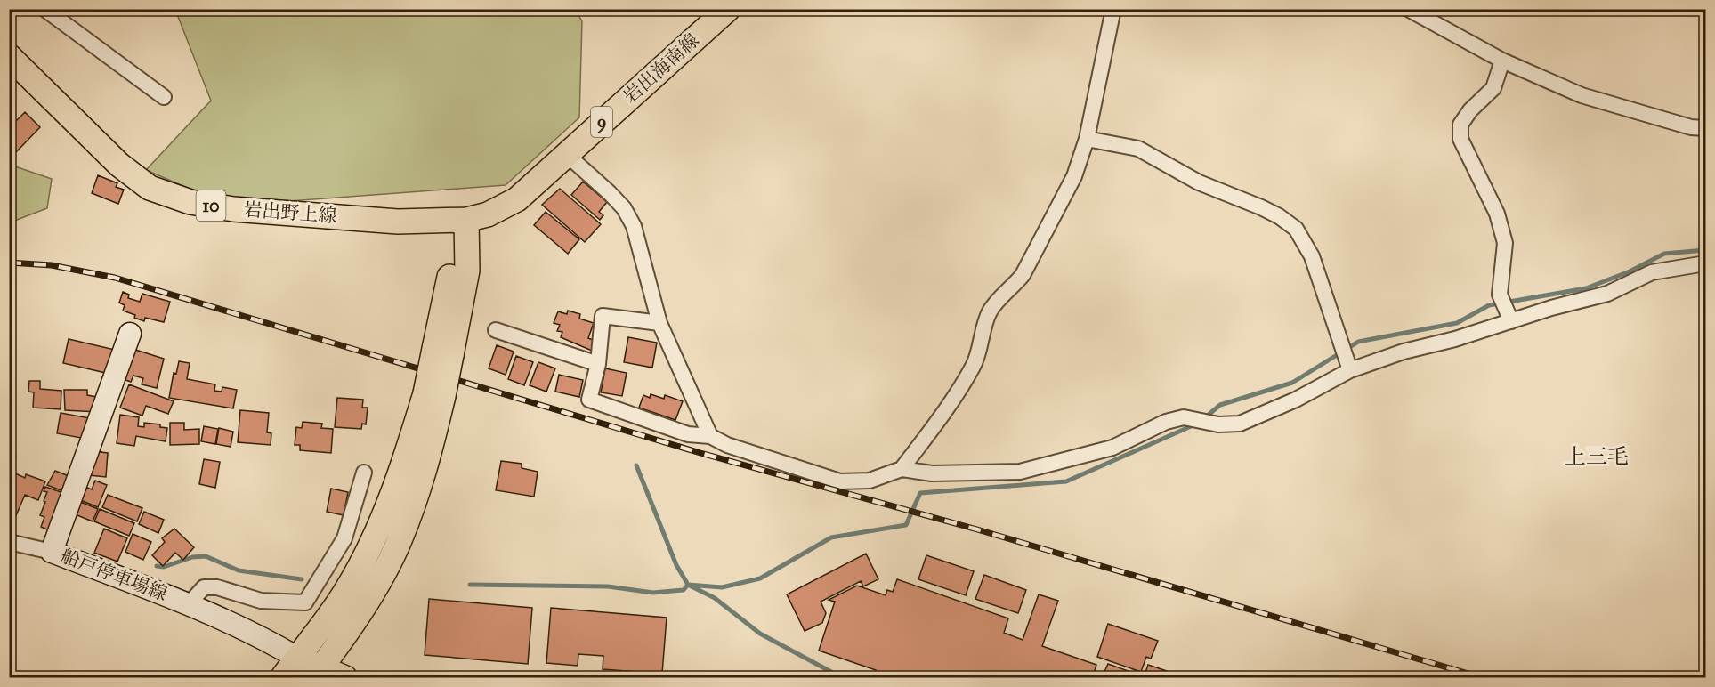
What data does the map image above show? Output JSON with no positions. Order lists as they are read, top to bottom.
{
  "streets": {
    "main road": [
      "岩出海南線",
      "9",
      "10",
      "岩出野上線",
      "船戸停車場線"
    ]
  },
  "crossings": [
    ["岩出海南線", "岩出野上線"]
  ],
  "districts": ["上三毛"]
}
